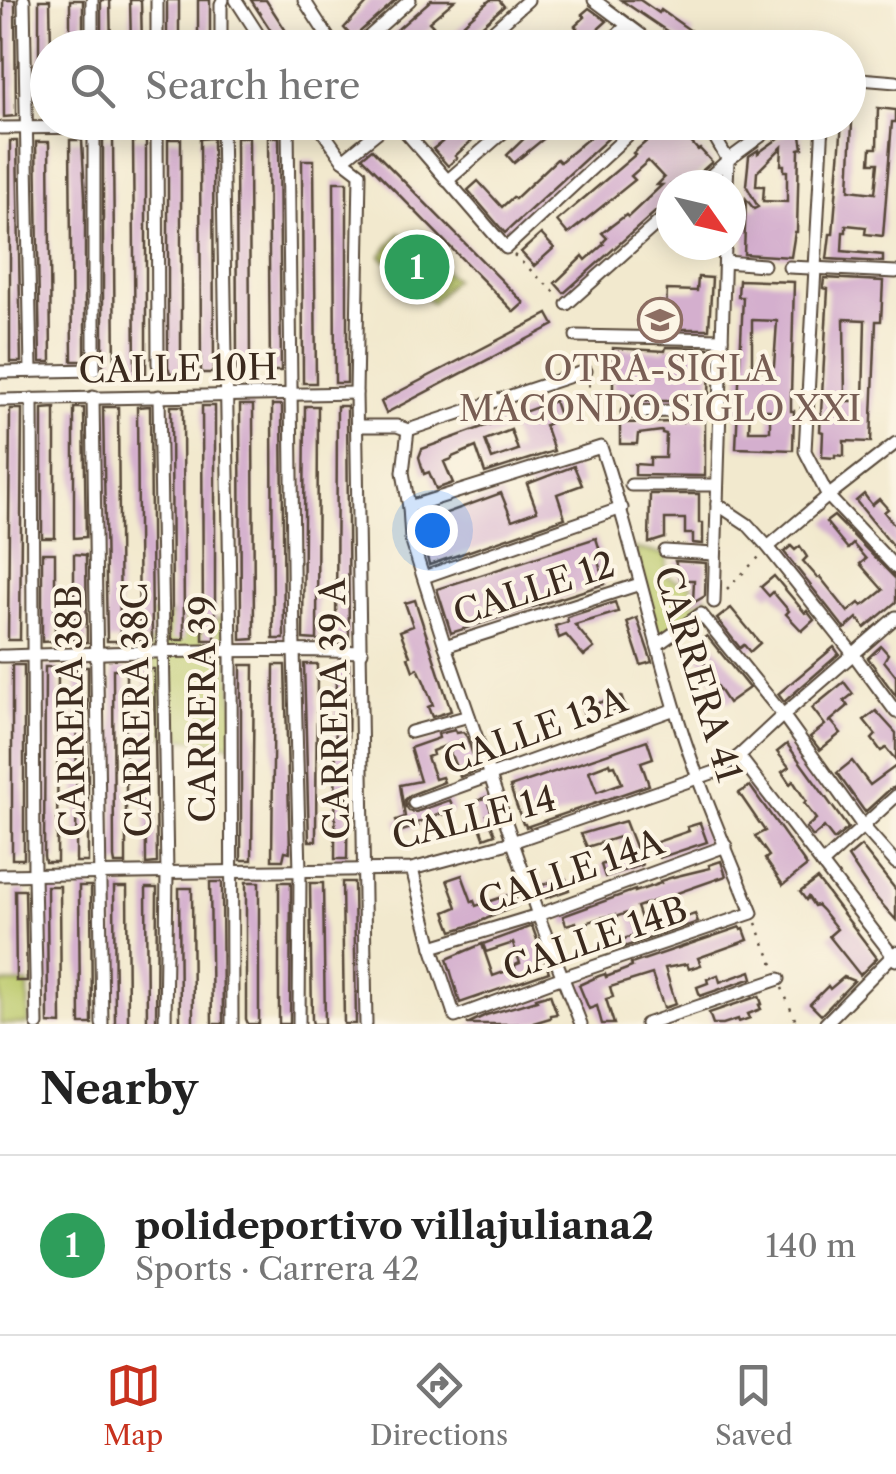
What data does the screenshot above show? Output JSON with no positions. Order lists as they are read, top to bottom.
{
  "streets": {
    "street": [
      "CALLE 10H",
      "CALLE 12",
      "CARRERA 41",
      "CARRERA 39",
      "CARRERA 39 A",
      "CARRERA 38C",
      "CARRERA 38B",
      "CALLE 13A",
      "CALLE 14",
      "CALLE 14A",
      "CALLE 14B"
    ]
  },
  "crossings": [
    ["CALLE 10H", "CARRERA 39"],
    ["CALLE 10H", "CARRERA 39 A"],
    ["CALLE 10H", "CARRERA 38C"],
    ["CALLE 10H", "CARRERA 38B"],
    ["CALLE 12", "CARRERA 41"],
    ["CARRERA 41", "CALLE 13A"],
    ["CARRERA 41", "CALLE 14"],
    ["CARRERA 41", "CALLE 14A"],
    ["CARRERA 41", "CALLE 14B"],
    ["CARRERA 39", "CALLE 14"],
    ["CARRERA 39 A", "CALLE 14"],
    ["CARRERA 38C", "CALLE 14"],
    ["CARRERA 38B", "CALLE 14"],
    ["CALLE 14A", "CALLE 14B"]
  ],
  "places": {
    "school or university": ["OTRA-SIGLA MACONDO SIGLO XXI"]
  },
  "north": "bottom right",
  "page": {
    "search": "Search here",
    "pins": "1",
    "heading": "Nearby",
    "list": [
      {
        "mark": "1",
        "name": "polideportivo villajuliana2",
        "note": "Sports · Carrera 42",
        "value": "140 m"
      }
    ],
    "nav": ["Map", "Directions", "Saved"]
  }
}
